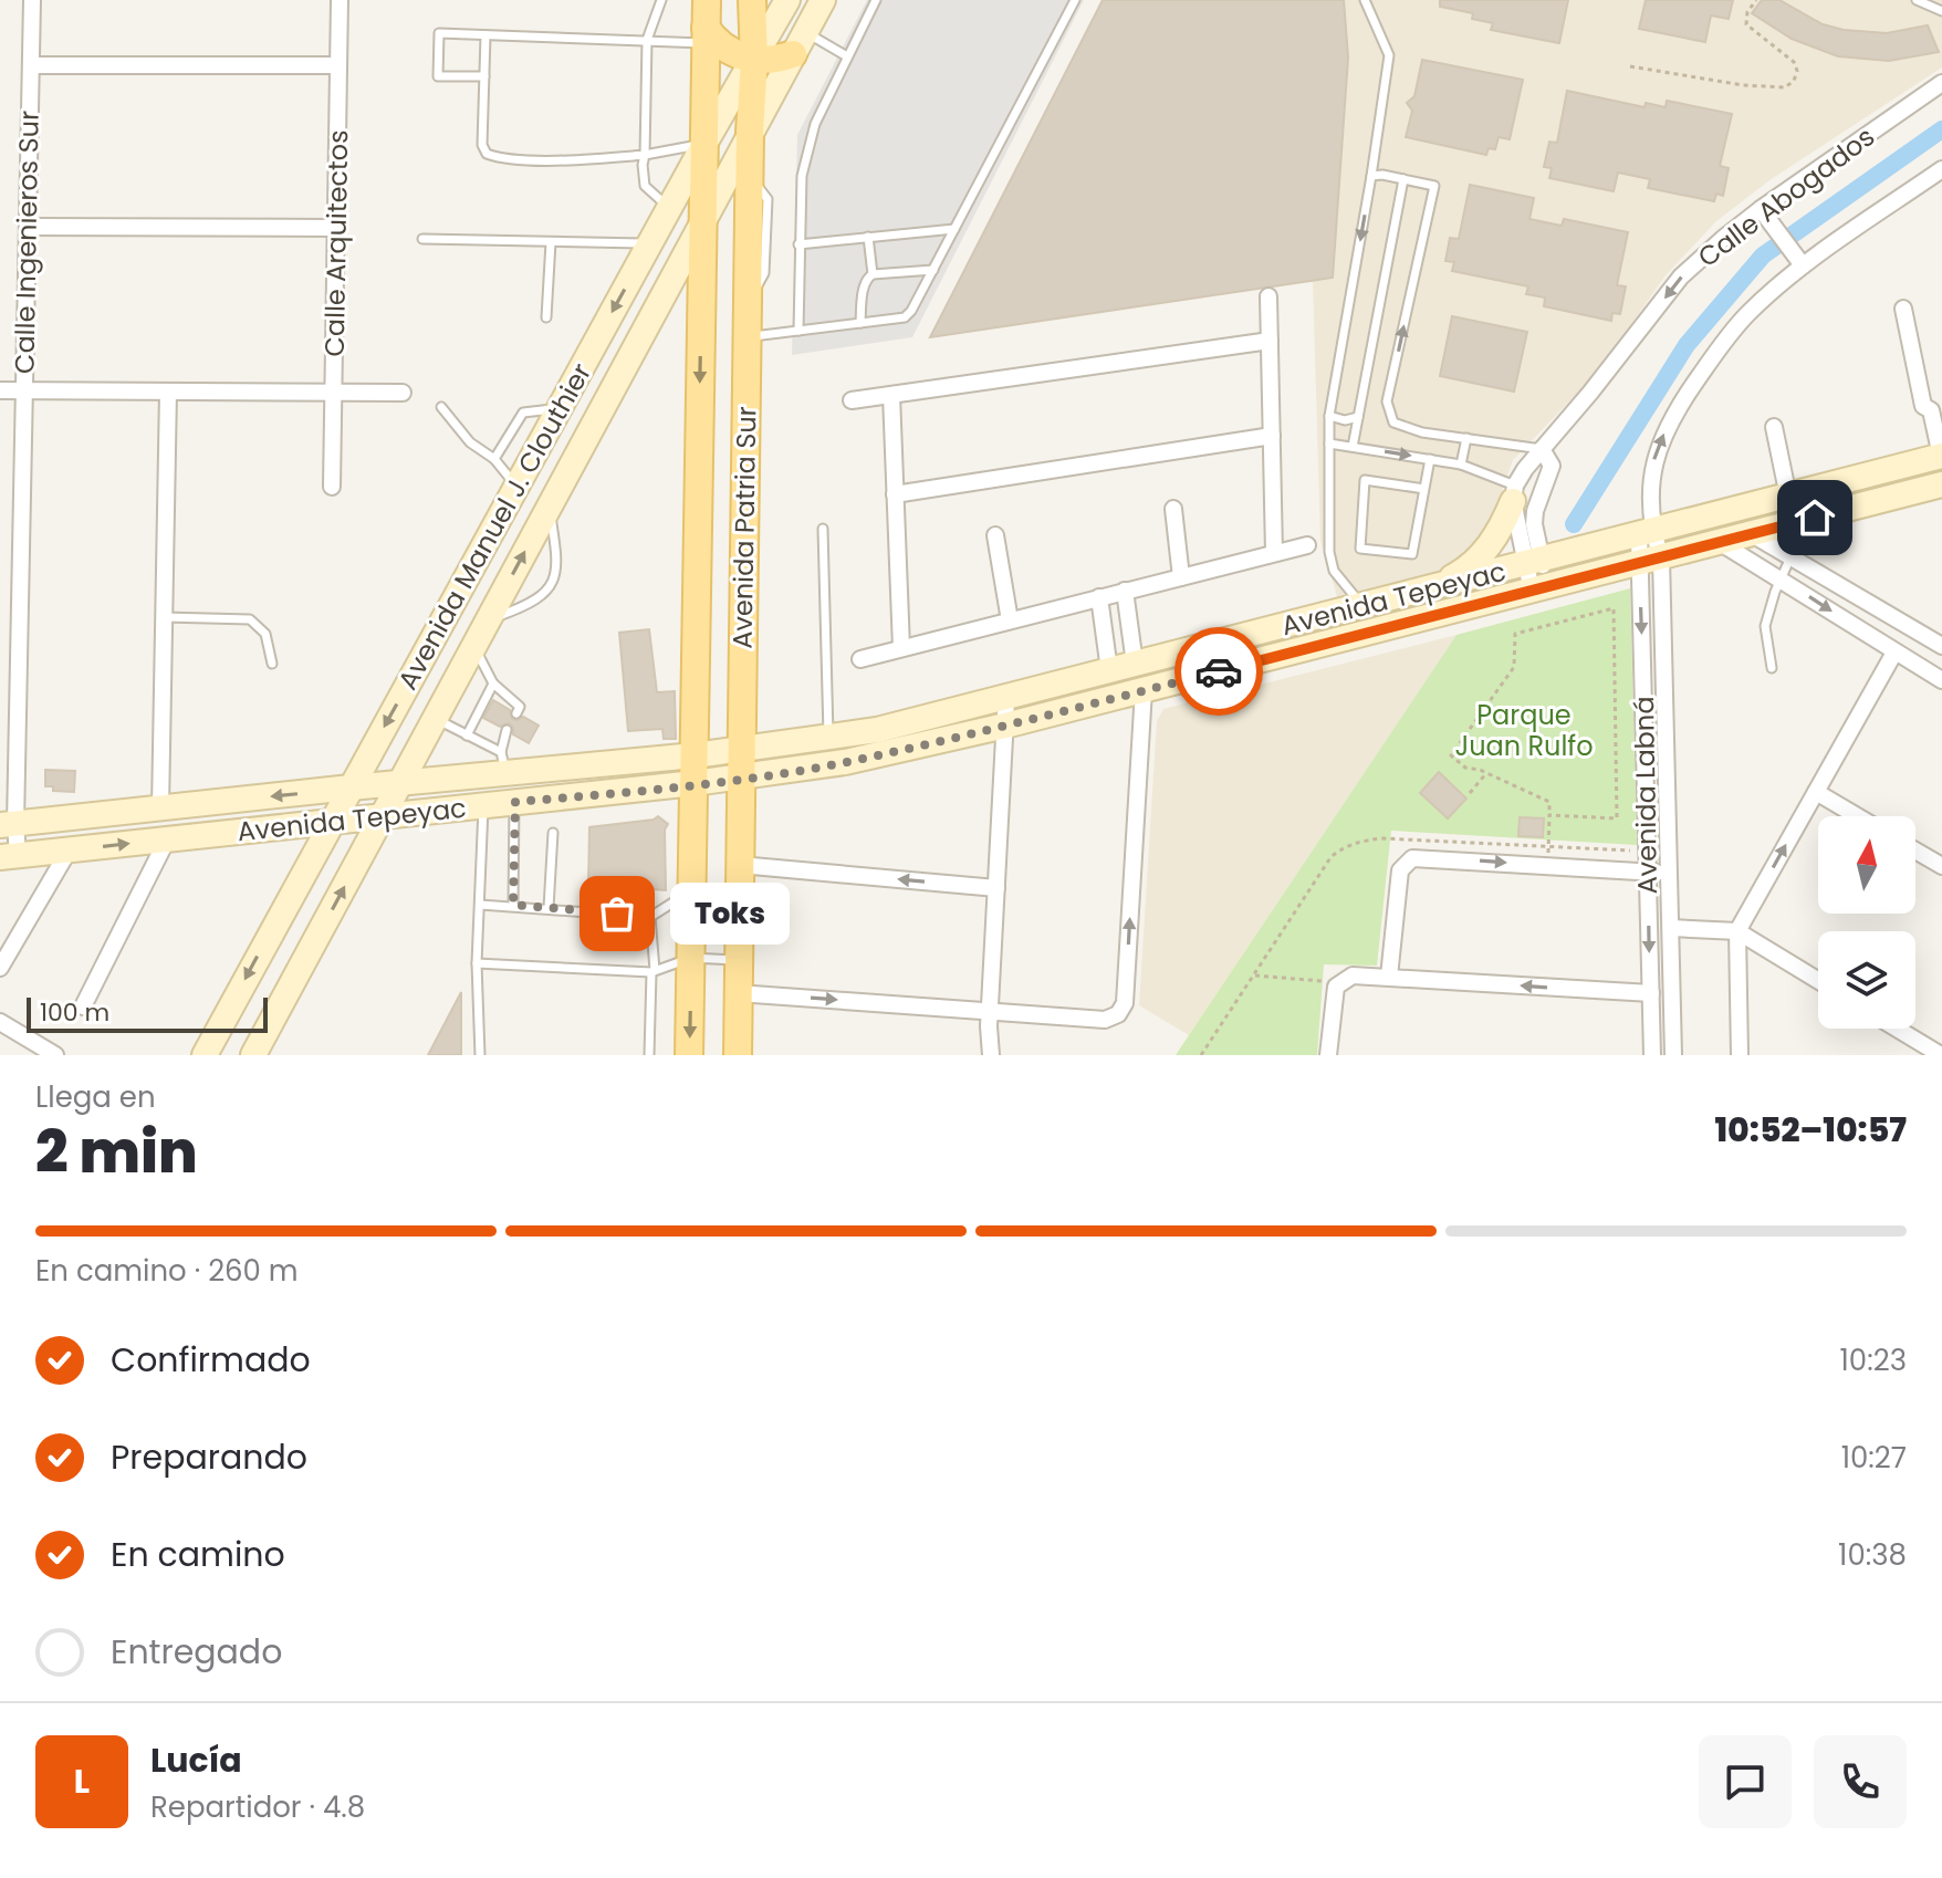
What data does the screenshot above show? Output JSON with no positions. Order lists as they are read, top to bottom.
{
  "streets": {
    "main road": ["Avenida Patria Sur"],
    "street": [
      "Calle Abogados",
      "Calle Ingenieros Sur",
      "Calle Arquitectos",
      "Avenida Manuel J. Clouthier",
      "Avenida Tepeyac",
      "Avenida Labná"
    ]
  },
  "crossings": [
    ["Calle Ingenieros Sur", "Avenida Tepeyac"],
    ["Avenida Manuel J. Clouthier", "Avenida Patria Sur"],
    ["Avenida Manuel J. Clouthier", "Avenida Tepeyac"],
    ["Avenida Patria Sur", "Avenida Tepeyac"],
    ["Avenida Tepeyac", "Avenida Labná"]
  ],
  "one_way": ["Calle Abogados"],
  "parks": ["Parque Juan Rulfo"],
  "places": ["Toks"],
  "scale_bar": "100 m",
  "north": "top",
  "page": {
    "bubble": "Toks",
    "scale": "100 m",
    "heading": ["2 min", "Llega en", "10:52–10:57"],
    "panel": ["Lucía", "Repartidor · 4.8"],
    "bar": "En camino · 260 m",
    "list": [
      ["Confirmado", "10:23"],
      ["Preparando", "10:27"],
      ["En camino", "10:38"],
      "Entregado"
    ],
    "round": "L"
  }
}
